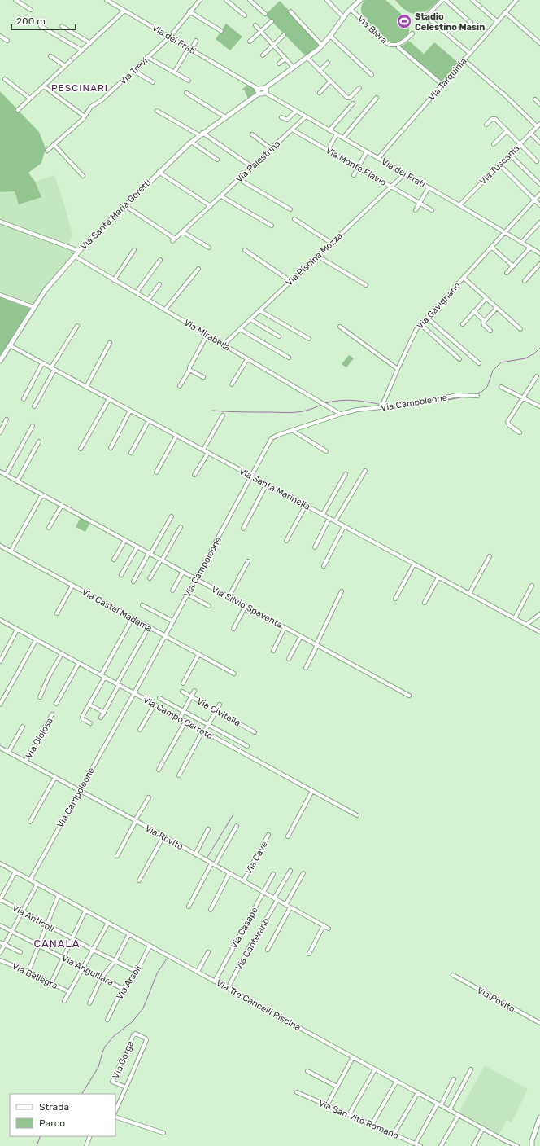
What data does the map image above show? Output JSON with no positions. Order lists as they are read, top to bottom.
{
  "streets": {
    "main road": ["Via Santa Maria Goretti"],
    "street": [
      "Via Blera",
      "Via dei Frati",
      "Via Trevi",
      "Via Tarquinia",
      "Via Palestrina",
      "Via Tuscania",
      "Via Monte Flavio",
      "Via Piscina Mozza",
      "Via Gavignano",
      "Via Mirabella",
      "Via Campoleone",
      "Via Santa Marinella",
      "Via Silvio Spaventa",
      "Via Castel Madama",
      "Via Civitella",
      "Via Campo Cerreto",
      "Via Gioiosa",
      "Via Rovito",
      "Via Cave",
      "Via Anticoli",
      "Via Casape",
      "Via Canterano",
      "Via Anguillara",
      "Via Bellegra",
      "Via Arsoli",
      "Via Tre Cancelli Piscina",
      "Via Gorga",
      "Via San Vito Romano"
    ]
  },
  "crossings": [
    ["Via dei Frati", "Via Trevi"],
    ["Via dei Frati", "Via Tarquinia"],
    ["Via dei Frati", "Via Palestrina"],
    ["Via dei Frati", "Via Tuscania"],
    ["Via dei Frati", "Via Santa Maria Goretti"],
    ["Via dei Frati", "Via Piscina Mozza"],
    ["Via dei Frati", "Via Gavignano"],
    ["Via Palestrina", "Via Monte Flavio"],
    ["Via Palestrina", "Via Santa Maria Goretti"],
    ["Via Monte Flavio", "Via Piscina Mozza"],
    ["Via Santa Maria Goretti", "Via Mirabella"],
    ["Via Santa Maria Goretti", "Via Santa Marinella"],
    ["Via Piscina Mozza", "Via Mirabella"],
    ["Via Gavignano", "Via Campoleone"],
    ["Via Mirabella", "Via Campoleone"],
    ["Via Campoleone", "Via Santa Marinella"],
    ["Via Campoleone", "Via Silvio Spaventa"],
    ["Via Campoleone", "Via Castel Madama"],
    ["Via Campoleone", "Via Campo Cerreto"],
    ["Via Campoleone", "Via Rovito"],
    ["Via Campoleone", "Via Tre Cancelli Piscina"],
    ["Via Gioiosa", "Via Rovito"],
    ["Via Rovito", "Via Cave"],
    ["Via Rovito", "Via Casape"],
    ["Via Rovito", "Via Canterano"],
    ["Via Anticoli", "Via Arsoli"],
    ["Via Casape", "Via Tre Cancelli Piscina"],
    ["Via Canterano", "Via Tre Cancelli Piscina"],
    ["Via Anguillara", "Via Arsoli"],
    ["Via Arsoli", "Via Tre Cancelli Piscina"]
  ],
  "districts": ["PESCINARI", "CANALA"],
  "places": {
    "sports": ["Stadio Celestino Masin"]
  },
  "legend": ["Strada", "Parco"],
  "scale_bar": "200 m"
}
